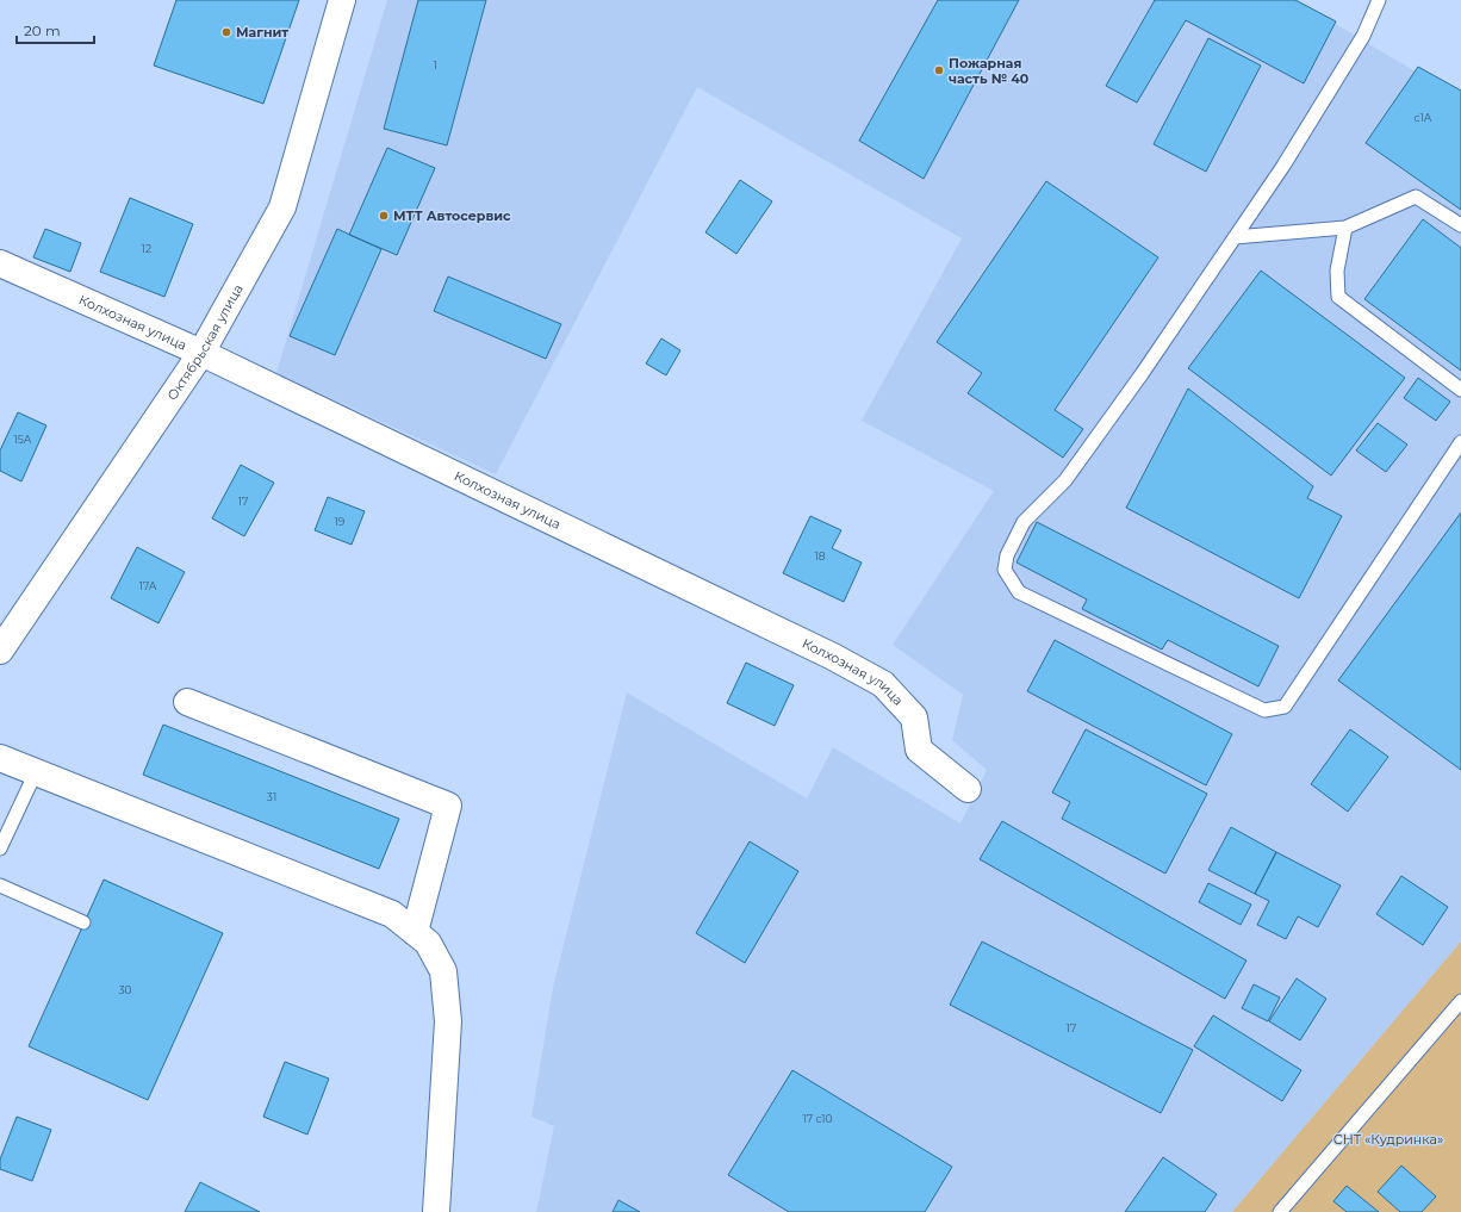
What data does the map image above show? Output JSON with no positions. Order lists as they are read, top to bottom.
{
  "streets": {
    "street": ["Колхозная улица", "Октябрьская улица"]
  },
  "crossings": [
    ["Колхозная улица", "Октябрьская улица"]
  ],
  "parks": ["СНТ «Кудринка»"],
  "places": ["Магнит", "Пожарная часть № 40", "МТТ Автосервис"],
  "house_numbers": [
    "1",
    "с1А",
    "12",
    "15А",
    "17",
    "19",
    "18",
    "17А",
    "31",
    "30",
    "17",
    "17 с10"
  ],
  "scale_bar": "20 m"
}
